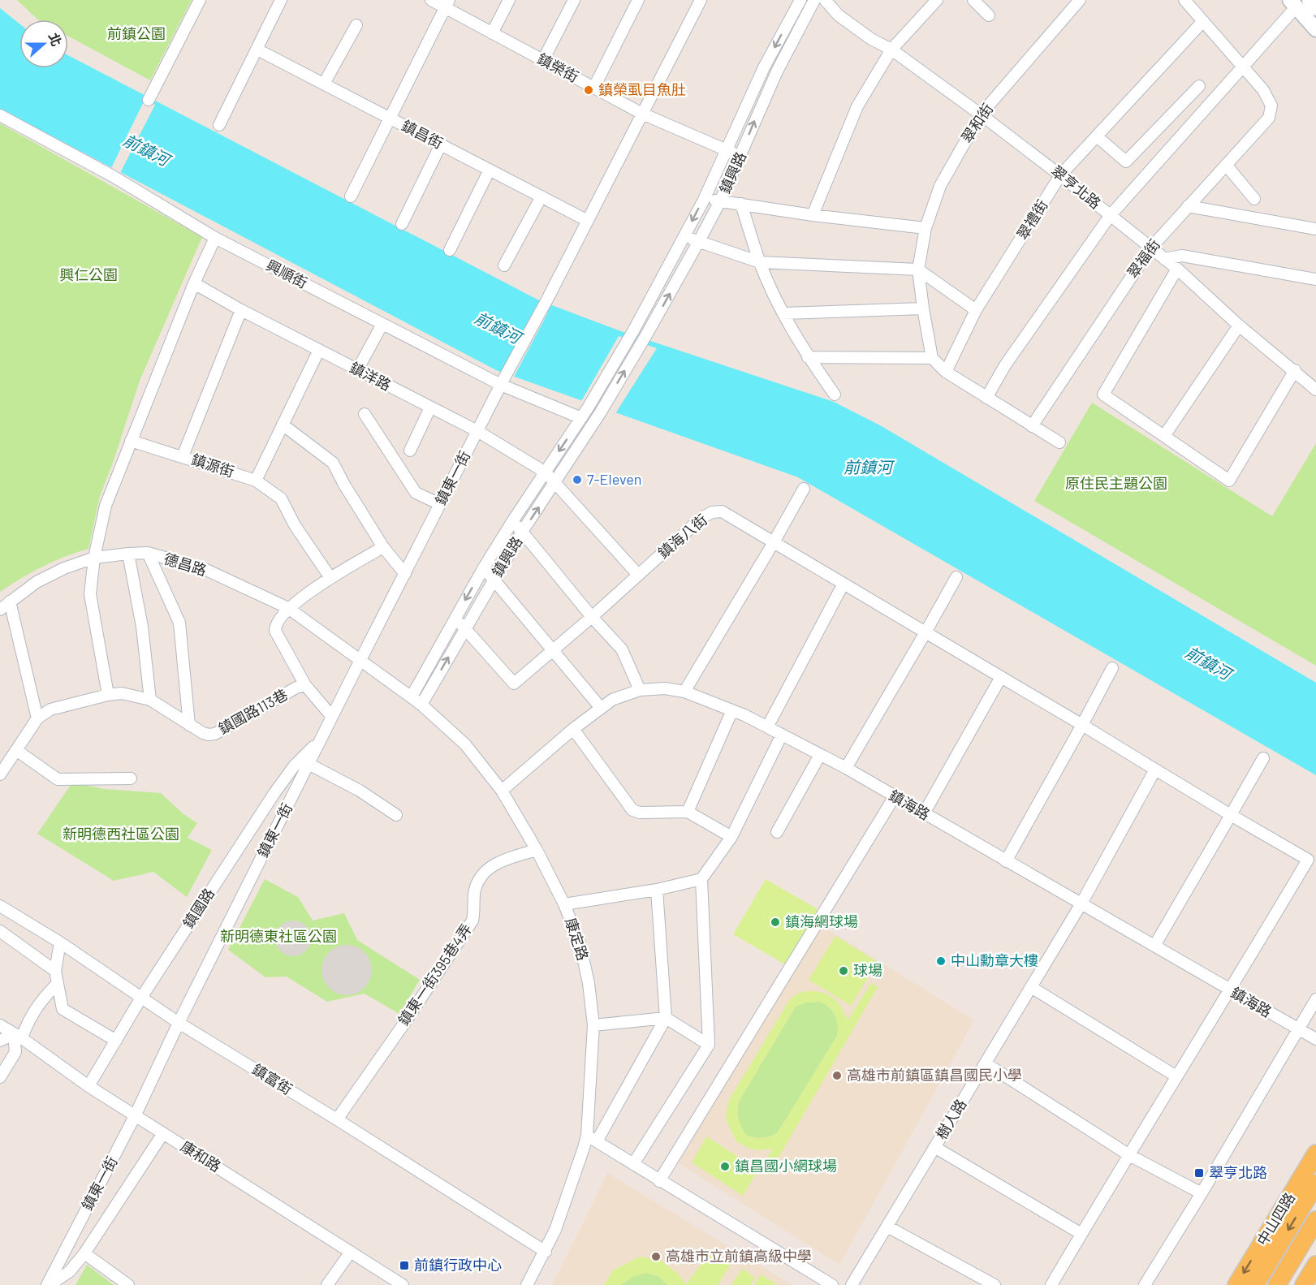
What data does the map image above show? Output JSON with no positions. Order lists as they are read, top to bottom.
{
  "streets": {
    "main road": ["中山四路"],
    "street": [
      "鎮榮街",
      "翠和街",
      "鎮昌街",
      "鎮興路",
      "翠亨北路",
      "翠禮街",
      "翠福街",
      "興順街",
      "鎮洋路",
      "鎮源街",
      "鎮東一街",
      "鎮海八街",
      "德昌路",
      "鎮國路113巷",
      "鎮海路",
      "鎮國路",
      "康定路",
      "鎮東一街395巷4弄",
      "鎮富街",
      "樹人路",
      "康和路"
    ]
  },
  "crossings": [
    ["鎮榮街", "鎮興路"],
    ["翠和街", "翠亨北路"],
    ["鎮昌街", "鎮東一街"],
    ["鎮興路", "興順街"],
    ["鎮興路", "鎮洋路"],
    ["鎮興路", "鎮海八街"],
    ["鎮興路", "康定路"],
    ["翠亨北路", "翠禮街"],
    ["翠亨北路", "翠福街"],
    ["興順街", "鎮東一街"],
    ["鎮洋路", "鎮源街"],
    ["鎮洋路", "鎮東一街"],
    ["鎮洋路", "鎮海八街"],
    ["鎮東一街", "德昌路"],
    ["鎮東一街", "鎮國路113巷"],
    ["鎮東一街", "鎮國路"],
    ["鎮東一街", "康定路"],
    ["鎮東一街", "鎮富街"],
    ["鎮東一街", "康和路"],
    ["鎮海八街", "樹人路"],
    ["德昌路", "康定路"],
    ["鎮海路", "康定路"],
    ["鎮海路", "樹人路"],
    ["鎮國路", "鎮富街"],
    ["鎮國路", "康和路"],
    ["康定路", "鎮東一街395巷4弄"],
    ["康定路", "鎮富街"],
    ["鎮東一街395巷4弄", "鎮富街"]
  ],
  "water": ["前鎮河"],
  "parks": [
    "前鎮公園",
    "興仁公園",
    "原住民主題公園",
    "新明德西社區公園",
    "新明德東社區公園"
  ],
  "places": {
    "other": [
      "鎮榮虱目魚肚",
      "7-Eleven",
      "鎮海網球場",
      "中山勳章大樓",
      "球場",
      "高雄市前鎮區鎮昌國民小學",
      "鎮昌國小網球場",
      "高雄市立前鎮高級中學"
    ],
    "transit": ["翠亨北路", "前鎮行政中心"]
  },
  "north": "right"
}
